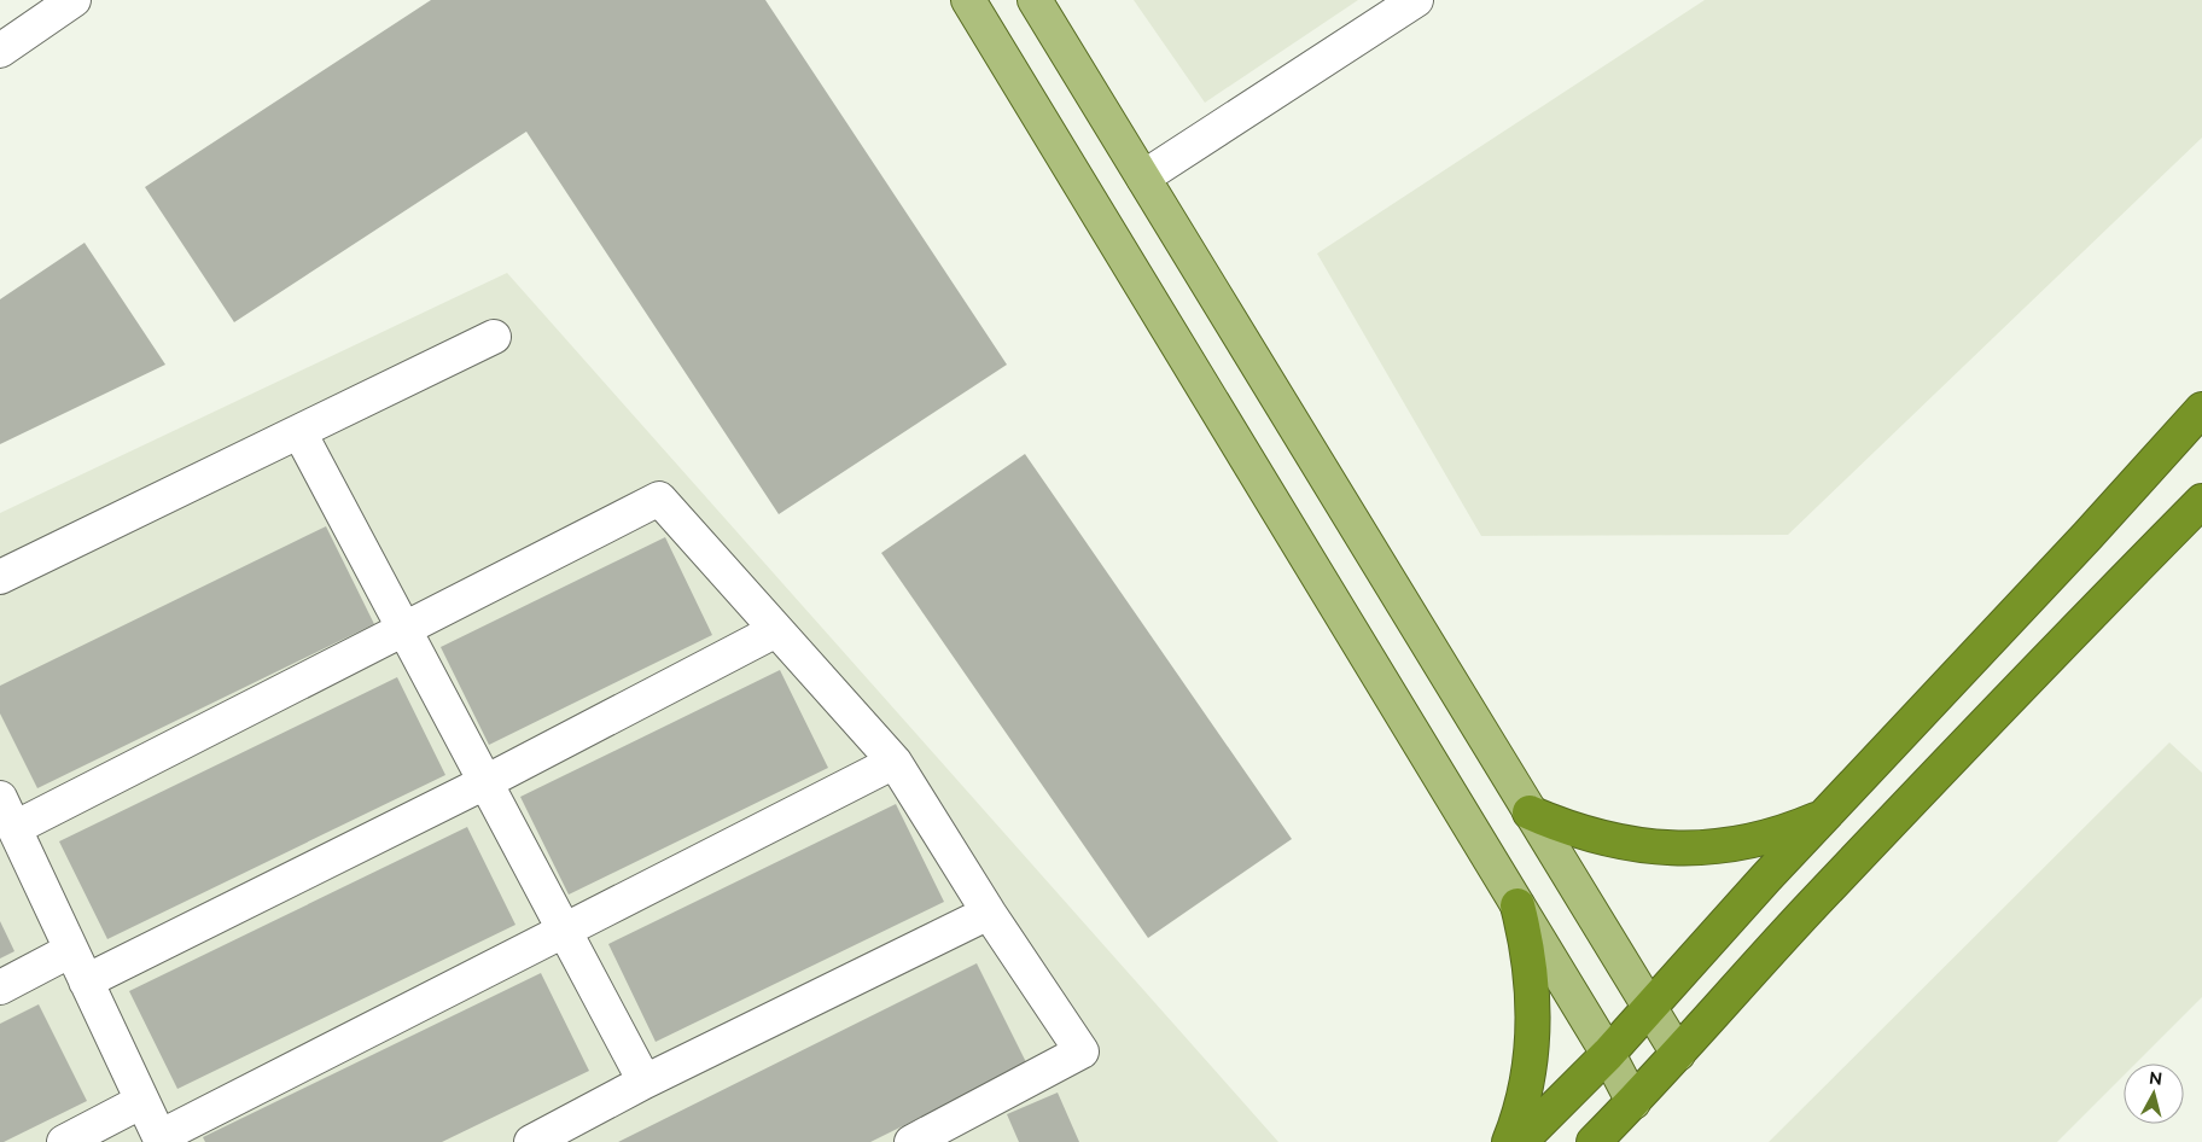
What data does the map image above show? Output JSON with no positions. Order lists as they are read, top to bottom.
{
  "north": "top"
}
